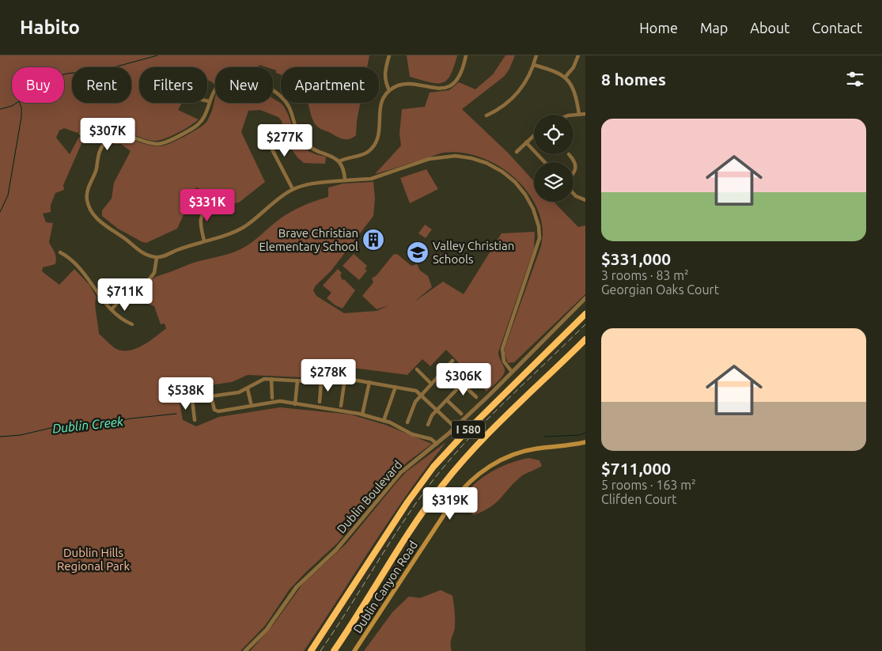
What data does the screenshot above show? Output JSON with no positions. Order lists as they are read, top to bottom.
{
  "streets": {
    "highway": ["I 580"],
    "main road": ["Dublin Canyon Road"],
    "street": ["Dublin Boulevard"]
  },
  "water": ["Dublin Creek"],
  "parks": ["Dublin Hills Regional Park"],
  "places": {
    "building": ["Brave Christian Elementary School"],
    "school or university": ["Valley Christian Schools"]
  },
  "page": {
    "header": "Habito",
    "nav": [
      "Home",
      "Map",
      "About",
      "Contact"
    ],
    "heading": "8 homes",
    "chip": [
      "Buy",
      "Rent",
      "Filters",
      "New",
      "Apartment"
    ],
    "list": [
      {
        "name": "$331,000",
        "note": "3 rooms · 83 m² · Georgian Oaks Court"
      },
      {
        "name": "$711,000",
        "note": "5 rooms · 163 m² · Clifden Court"
      }
    ],
    "price": [
      "$307K",
      "$277K",
      "$331K",
      "$711K",
      "$278K",
      "$306K",
      "$538K",
      "$319K"
    ]
  }
}
